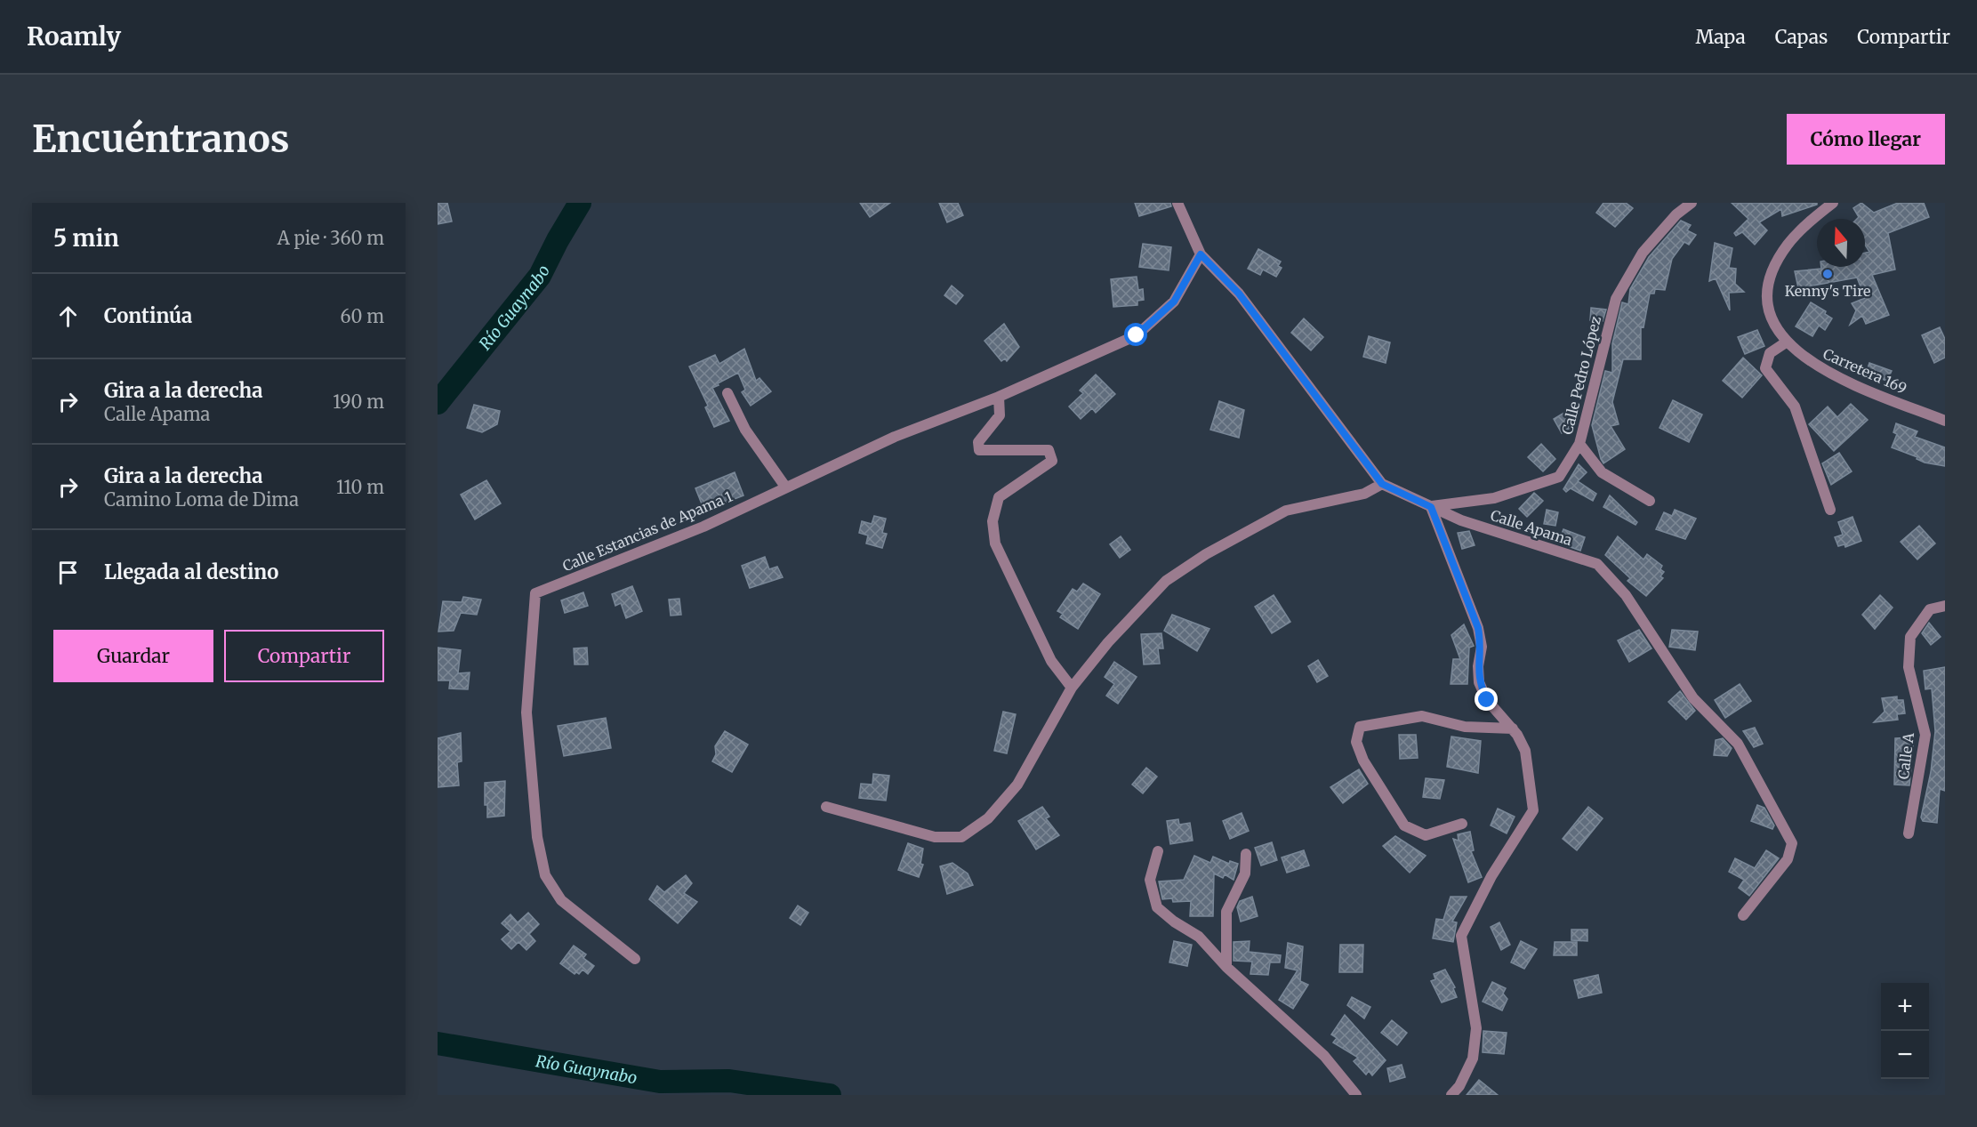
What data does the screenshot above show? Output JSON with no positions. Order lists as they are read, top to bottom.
{
  "streets": {
    "street": [
      "Carretera 169",
      "Calle Pedro López",
      "Calle Apama",
      "Calle Estancias de Apama 1",
      "Calle A"
    ]
  },
  "crossings": [
    ["Calle Pedro López", "Calle Apama"],
    ["Calle Apama", "Calle Estancias de Apama 1"]
  ],
  "water": ["Río Guaynabo"],
  "places": ["Kenny's Tire"],
  "north": "top",
  "page": {
    "header": "Roamly",
    "nav": ["Mapa", "Capas", "Compartir"],
    "buttons": [
      "Cómo llegar",
      ["Guardar", "Compartir"]
    ],
    "title": "Encuéntranos",
    "heading": ["5 min", "A pie · 360 m"],
    "list": [
      ["Continúa", "60 m"],
      ["Gira a la derecha", "Calle Apama", "190 m"],
      ["Gira a la derecha", "Camino Loma de Dima", "110 m"],
      "Llegada al destino"
    ],
    "map_buttons": ["+", "−"]
  }
}
